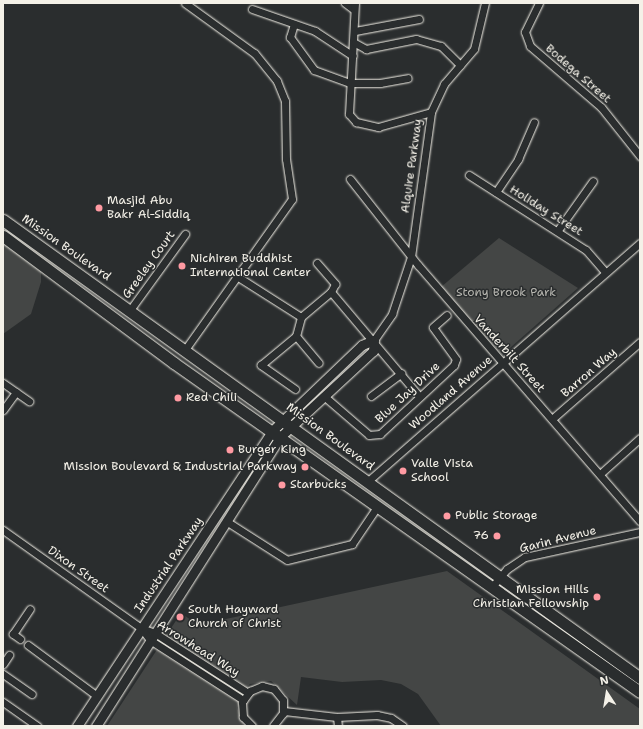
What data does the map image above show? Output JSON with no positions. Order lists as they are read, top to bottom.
{
  "streets": {
    "main road": ["Alquire Parkway", "Mission Boulevard", "Industrial Parkway"],
    "street": [
      "Bodega Street",
      "Holiday Street",
      "Greeley Court",
      "Vanderbilt Street",
      "Barron Way",
      "Blue Jay Drive",
      "Woodland Avenue",
      "Garin Avenue",
      "Dixon Street",
      "Arrowhead Way"
    ]
  },
  "crossings": [
    ["Alquire Parkway", "Mission Boulevard"],
    ["Alquire Parkway", "Vanderbilt Street"],
    ["Alquire Parkway", "Blue Jay Drive"],
    ["Alquire Parkway", "Industrial Parkway"],
    ["Holiday Street", "Woodland Avenue"],
    ["Mission Boulevard", "Greeley Court"],
    ["Mission Boulevard", "Woodland Avenue"],
    ["Mission Boulevard", "Garin Avenue"],
    ["Mission Boulevard", "Industrial Parkway"],
    ["Vanderbilt Street", "Barron Way"],
    ["Vanderbilt Street", "Woodland Avenue"],
    ["Industrial Parkway", "Dixon Street"],
    ["Industrial Parkway", "Arrowhead Way"],
    ["Dixon Street", "Arrowhead Way"]
  ],
  "parks": ["Stony Brook Park"],
  "places": [
    "Masjid Abu Bakr Al-Siddiq",
    "Nichiren Buddhist International Center",
    "Red Chili",
    "Burger King",
    "Mission Boulevard & Industrial Parkway",
    "Valle Vista School",
    "Starbucks",
    "Public Storage",
    "76",
    "Mission Hills Christian Fellowship",
    "South Hayward Church of Christ"
  ],
  "north": "top"
}
